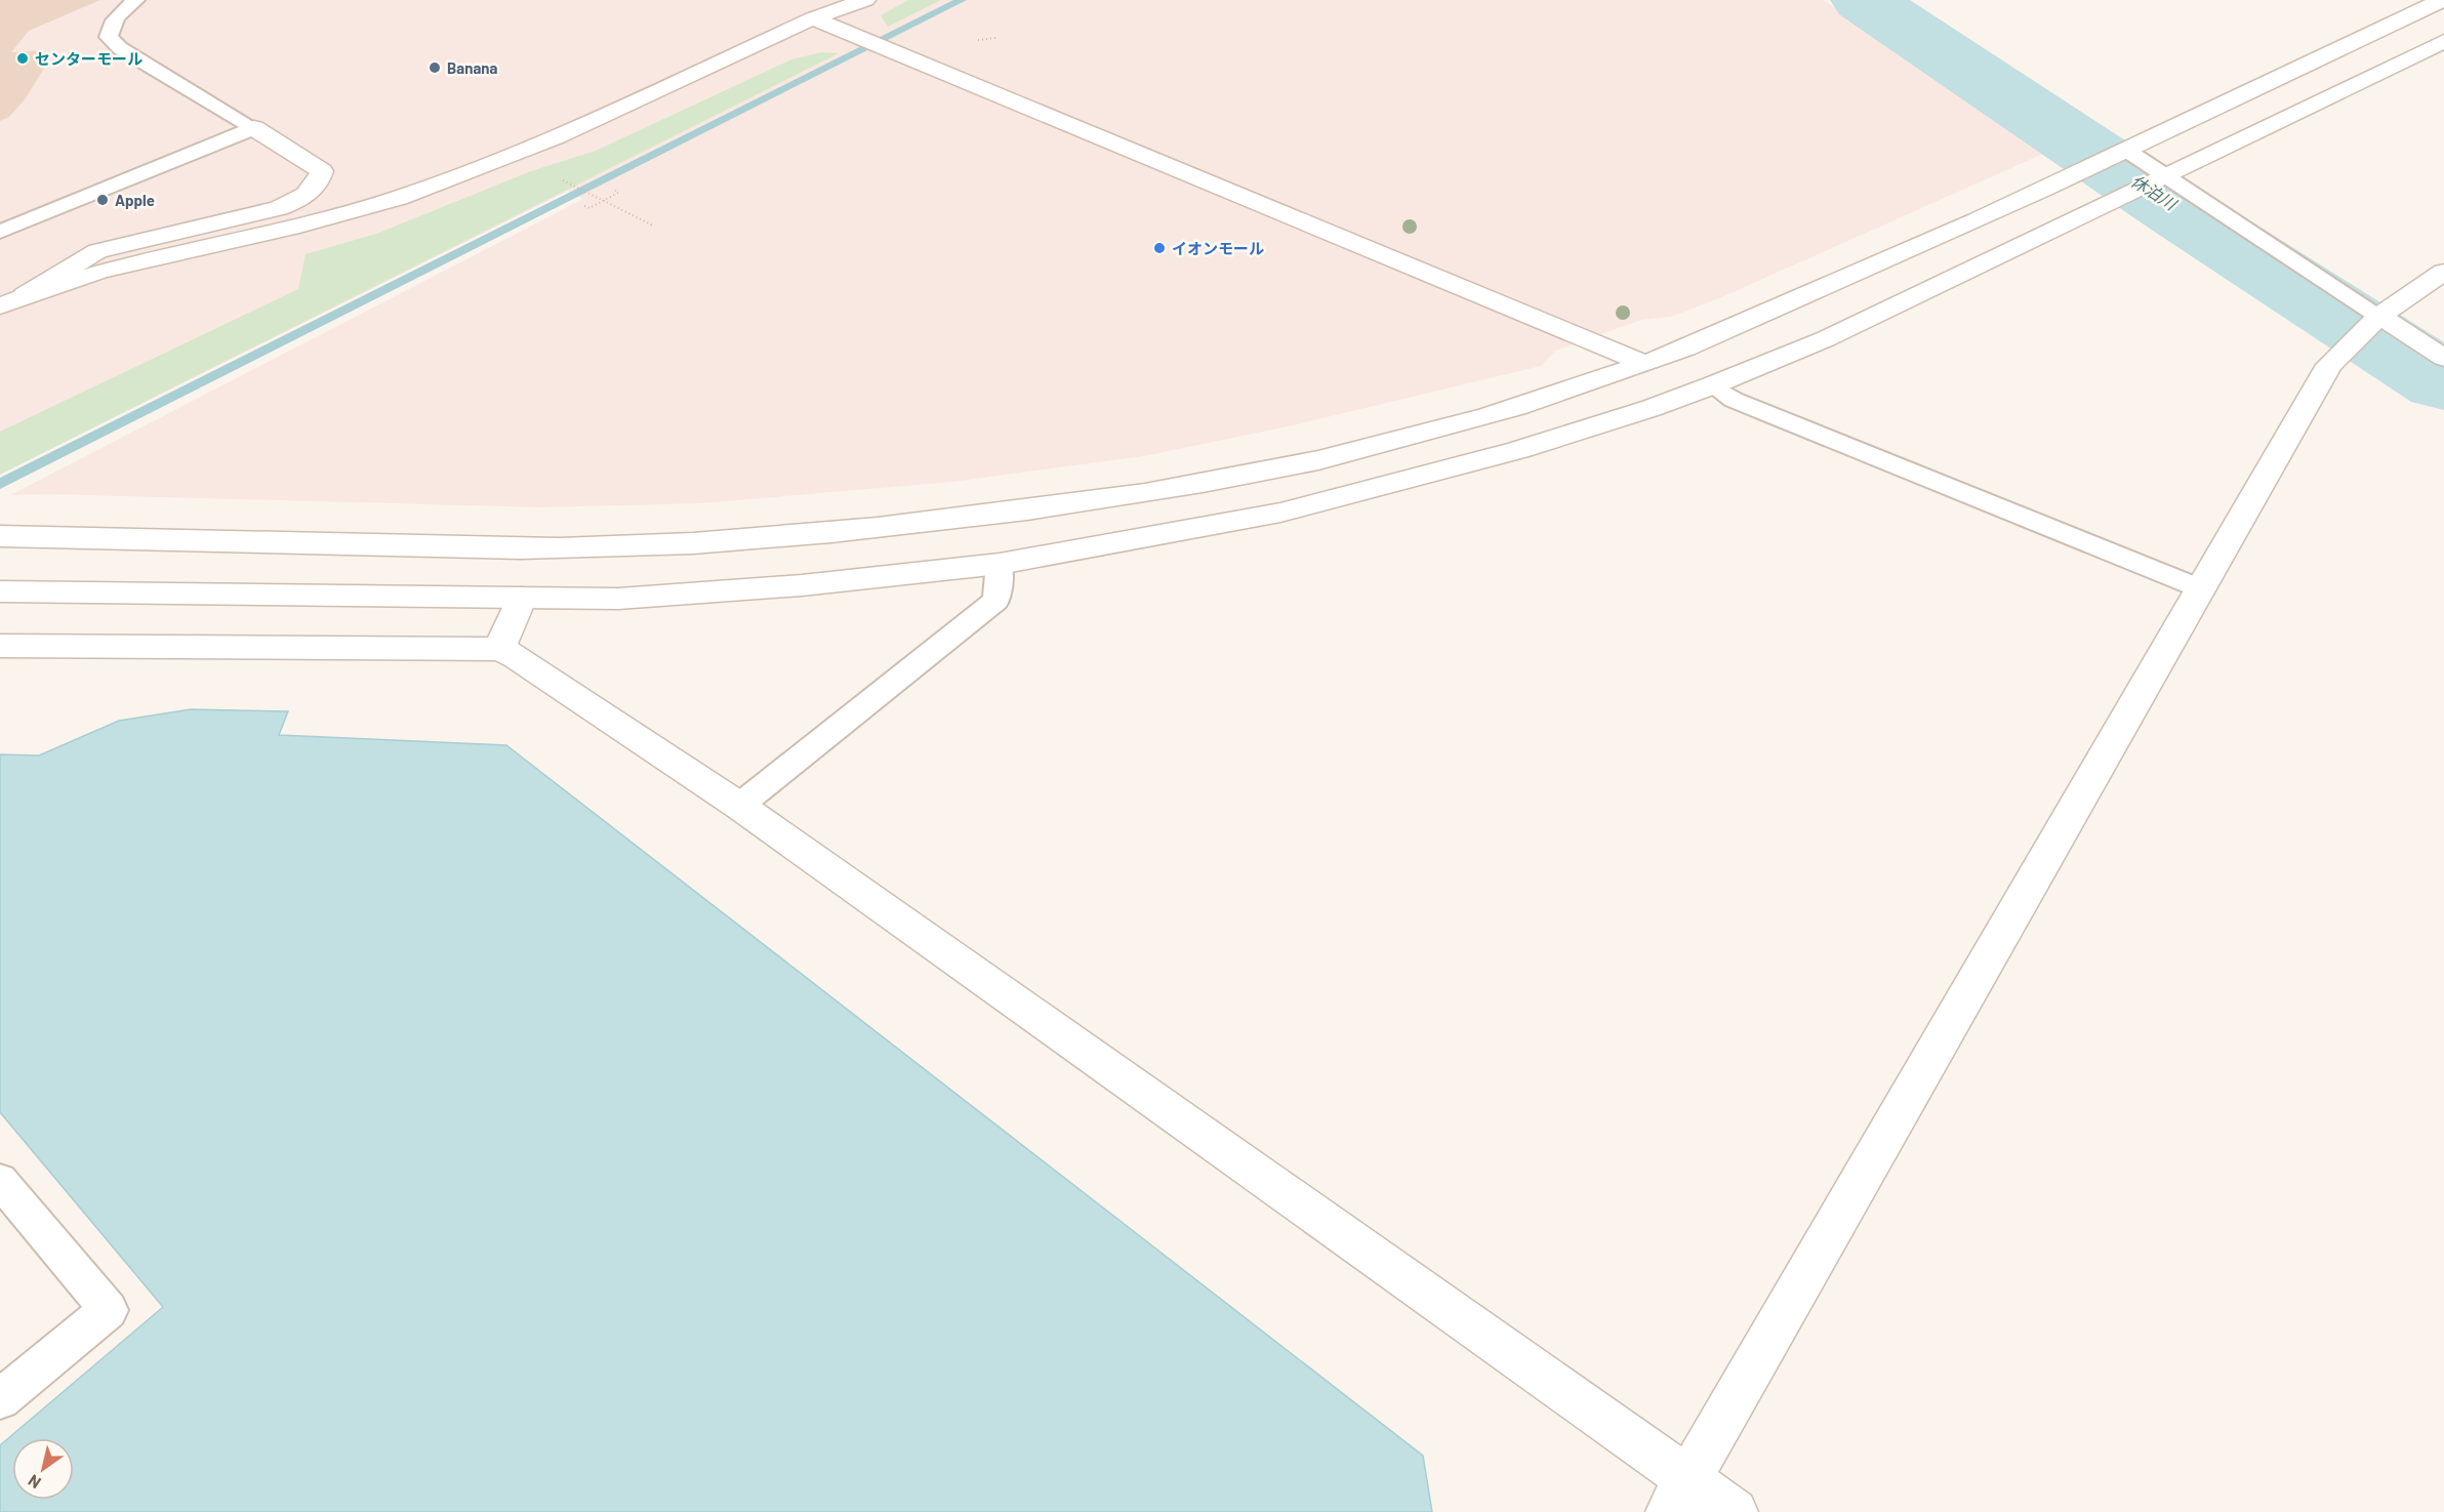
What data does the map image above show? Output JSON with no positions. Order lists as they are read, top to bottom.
{
  "water": ["休泊川"],
  "places": [
    "センターモール",
    "Banana",
    "Apple",
    "イオンモール"
  ],
  "north": "bottom left"
}
